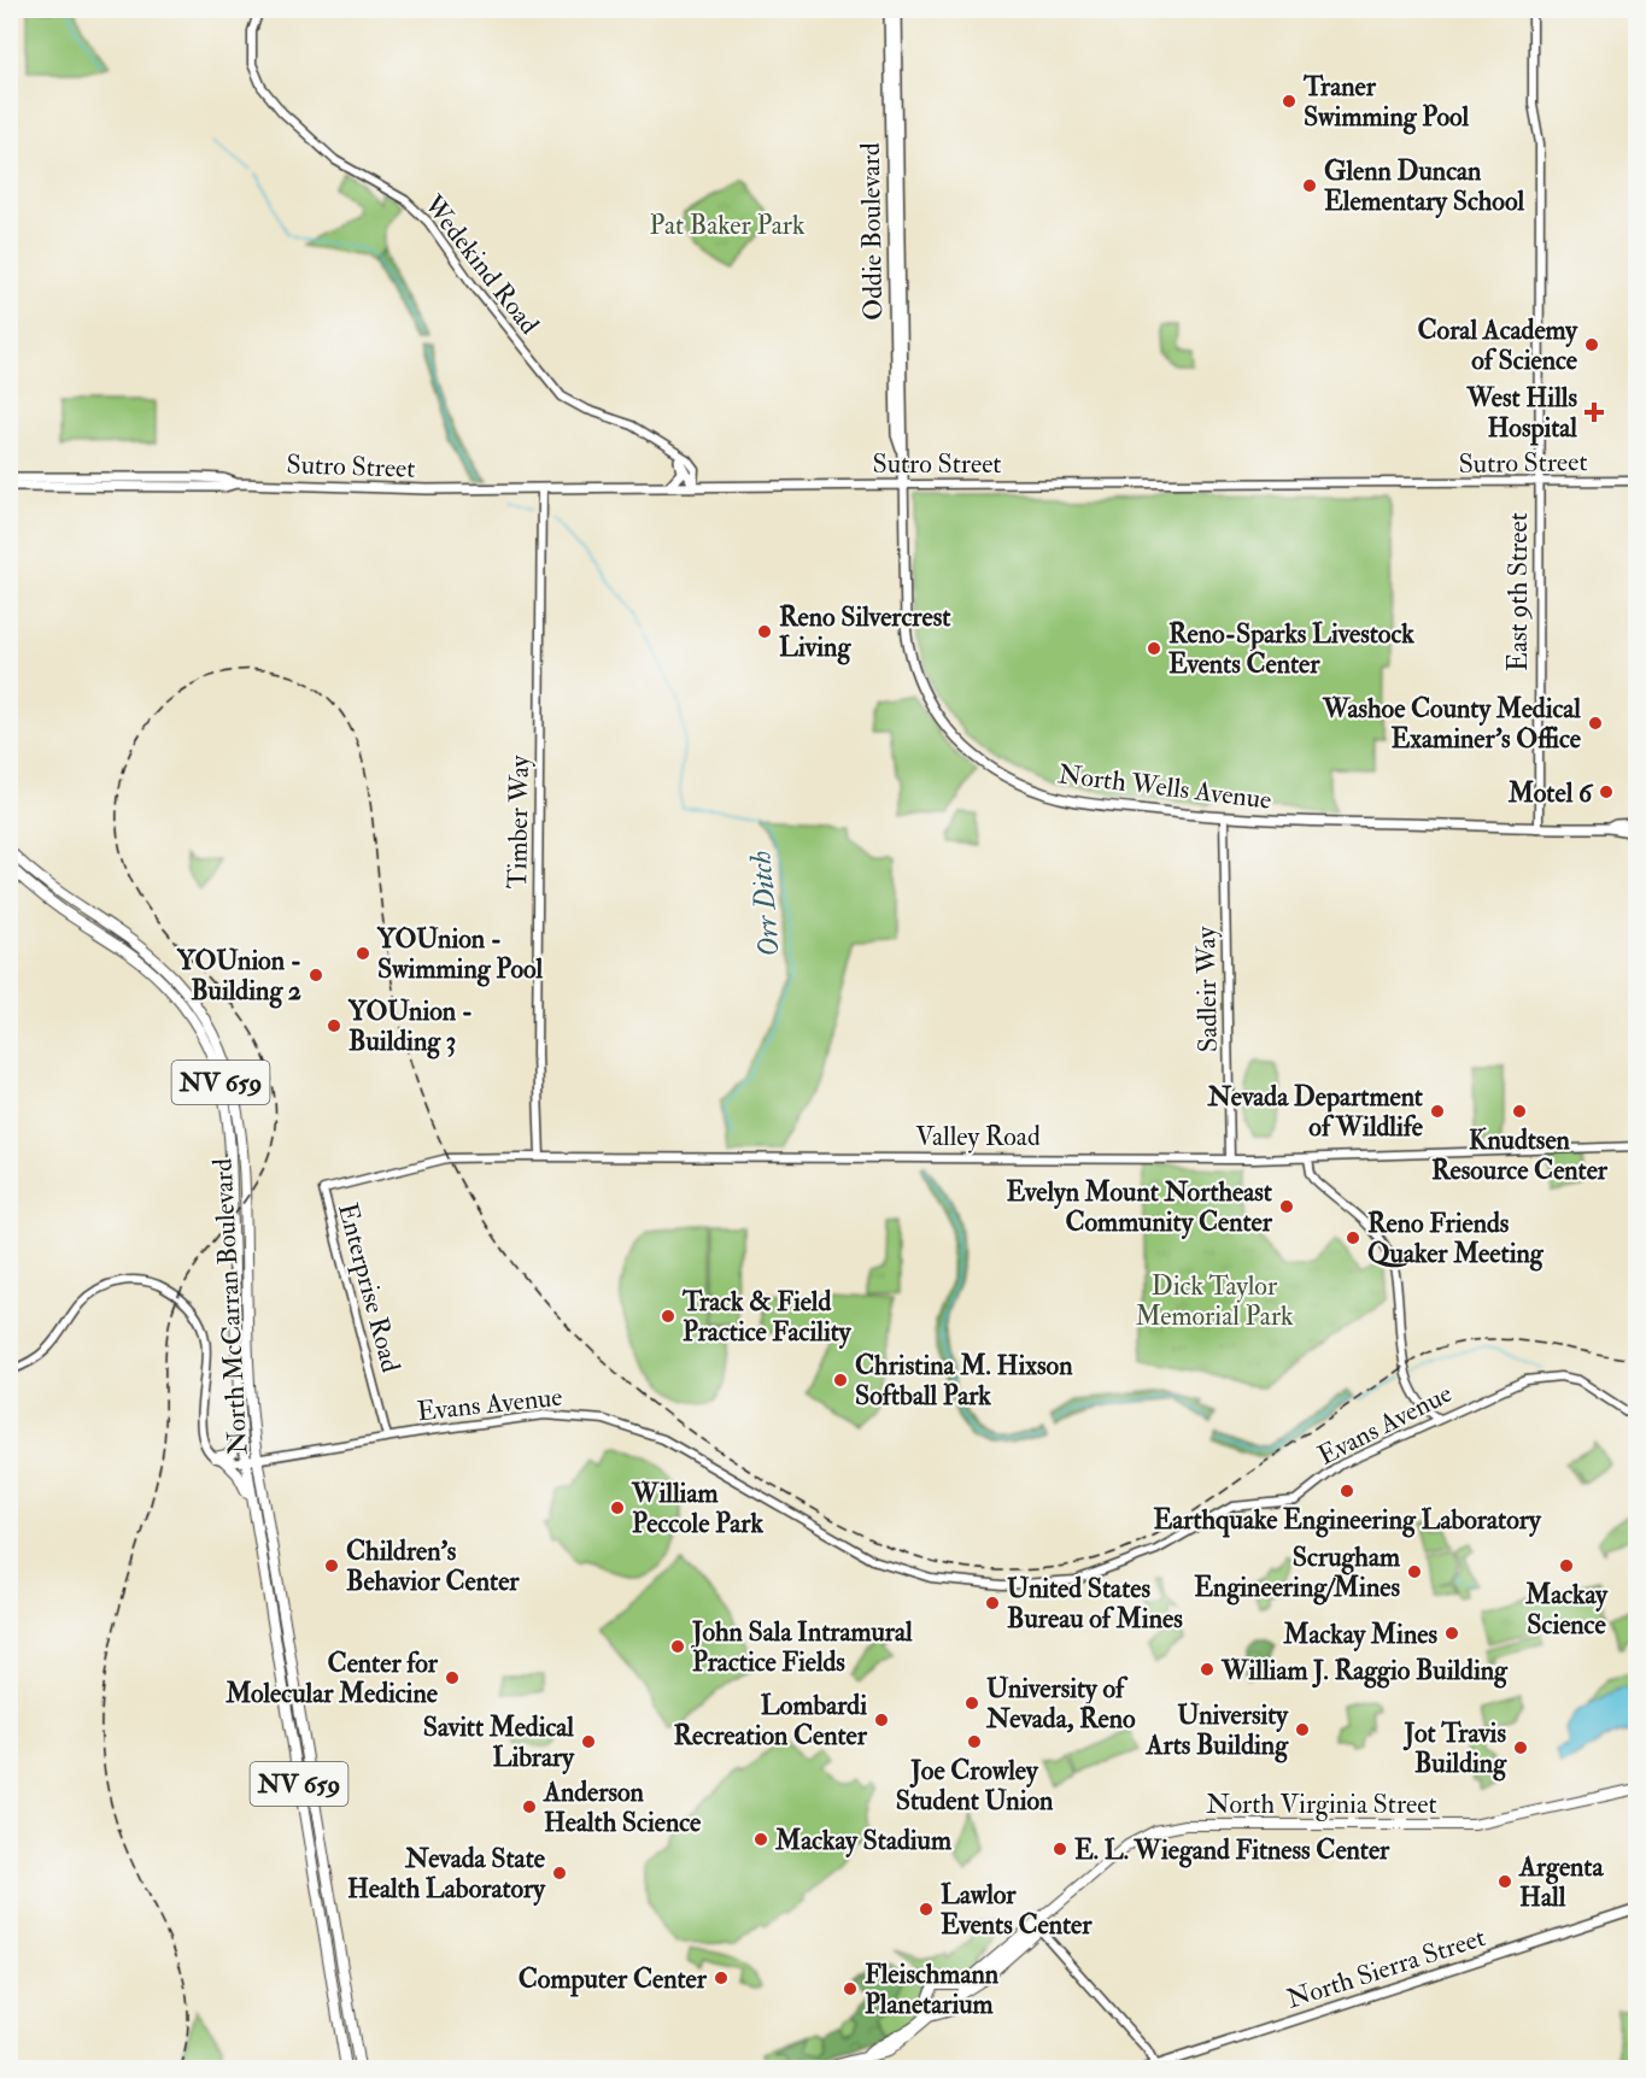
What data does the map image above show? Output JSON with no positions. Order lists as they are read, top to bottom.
{
  "streets": {
    "main road": [
      "Oddie Boulevard",
      "Sutro Street",
      "North Wells Avenue",
      "NV 659",
      "North McCarran Boulevard",
      "North Virginia Street",
      "North Sierra Street"
    ],
    "street": [
      "Wedekind Road",
      "East 9th Street",
      "Timber Way",
      "Sadleir Way",
      "Valley Road",
      "Enterprise Road",
      "Evans Avenue"
    ]
  },
  "crossings": [
    ["Oddie Boulevard", "Sutro Street"],
    ["Oddie Boulevard", "North Wells Avenue"],
    ["Wedekind Road", "Sutro Street"],
    ["Sutro Street", "East 9th Street"],
    ["Sutro Street", "North Wells Avenue"],
    ["Sutro Street", "Timber Way"],
    ["East 9th Street", "North Wells Avenue"],
    ["North Wells Avenue", "Sadleir Way"],
    ["Timber Way", "Valley Road"],
    ["Sadleir Way", "Valley Road"],
    ["Valley Road", "Enterprise Road"],
    ["Enterprise Road", "Evans Avenue"],
    ["North McCarran Boulevard", "Evans Avenue"]
  ],
  "water": ["Orr Ditch"],
  "parks": ["Pat Baker Park", "Dick Taylor Memorial Park"],
  "places": {
    "other": [
      "Traner Swimming Pool",
      "Glenn Duncan Elementary School",
      "Coral Academy of Science",
      "Reno Silvercrest Living",
      "Reno-Sparks Livestock Events Center",
      "Washoe County Medical Examiner’s Office",
      "Motel 6",
      "YOUnion - Swimming Pool",
      "YOUnion - Building 2",
      "YOUnion - Building 3",
      "Nevada Department of Wildlife",
      "Knudtsen Resource Center",
      "Evelyn Mount Northeast Community Center",
      "Reno Friends Quaker Meeting",
      "Track & Field Practice Facility",
      "Christina M. Hixson Softball Park",
      "Earthquake Engineering Laboratory",
      "William Peccole Park",
      "Children's Behavior Center",
      "Mackay Science",
      "Scrugham Engineering/Mines",
      "United States Bureau of Mines",
      "Mackay Mines",
      "John Sala Intramural Practice Fields",
      "William J. Raggio Building",
      "Center for Molecular Medicine",
      "University of Nevada, Reno",
      "Lombardi Recreation Center",
      "University Arts Building",
      "Savitt Medical Library",
      "Joe Crowley Student Union",
      "Jot Travis Building",
      "Anderson Health Science",
      "Mackay Stadium",
      "E. L. Wiegand Fitness Center",
      "Nevada State Health Laboratory",
      "Argenta Hall",
      "Lawlor Events Center",
      "Computer Center",
      "Fleischmann Planetarium"
    ],
    "health": ["West Hills Hospital"]
  }
}
